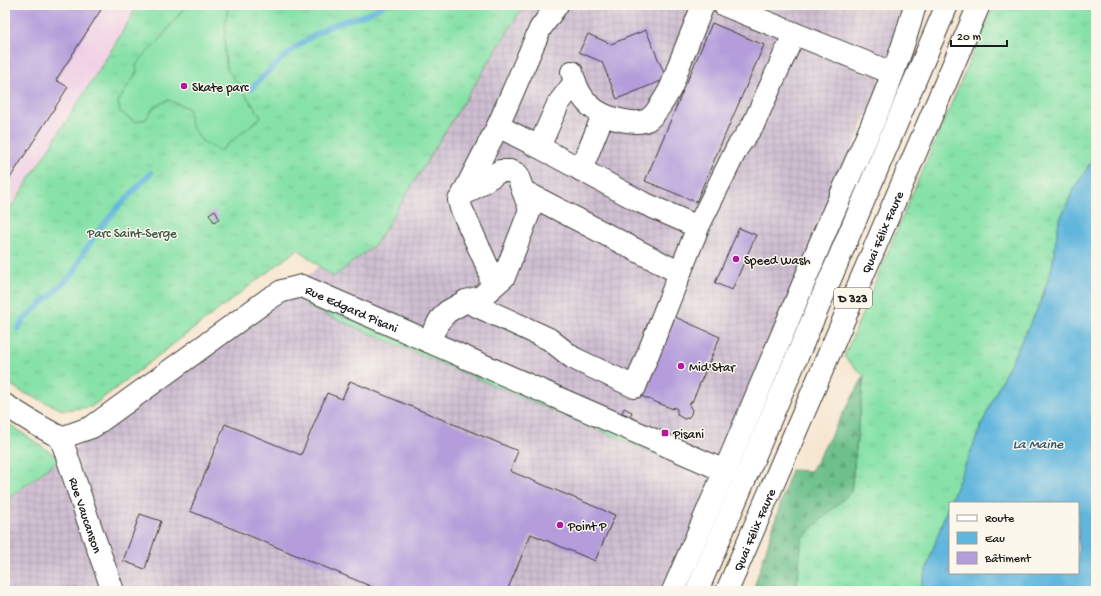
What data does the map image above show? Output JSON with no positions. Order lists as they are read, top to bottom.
{
  "streets": {
    "main road": [
      "Quai Félix Faure",
      "D 323",
      "Rue Edgard Pisani",
      "Rue Vaucanson"
    ]
  },
  "crossings": [
    ["Rue Edgard Pisani", "Rue Vaucanson"]
  ],
  "water": ["La Maine"],
  "parks": ["Parc Saint-Serge"],
  "places": {
    "other": [
      "Skate parc",
      "Speed Wash",
      "Mid'Star",
      "Point P"
    ],
    "transit": ["Pisani"]
  },
  "legend": ["Route", "Eau", "Bâtiment"],
  "scale_bar": "20 m"
}
